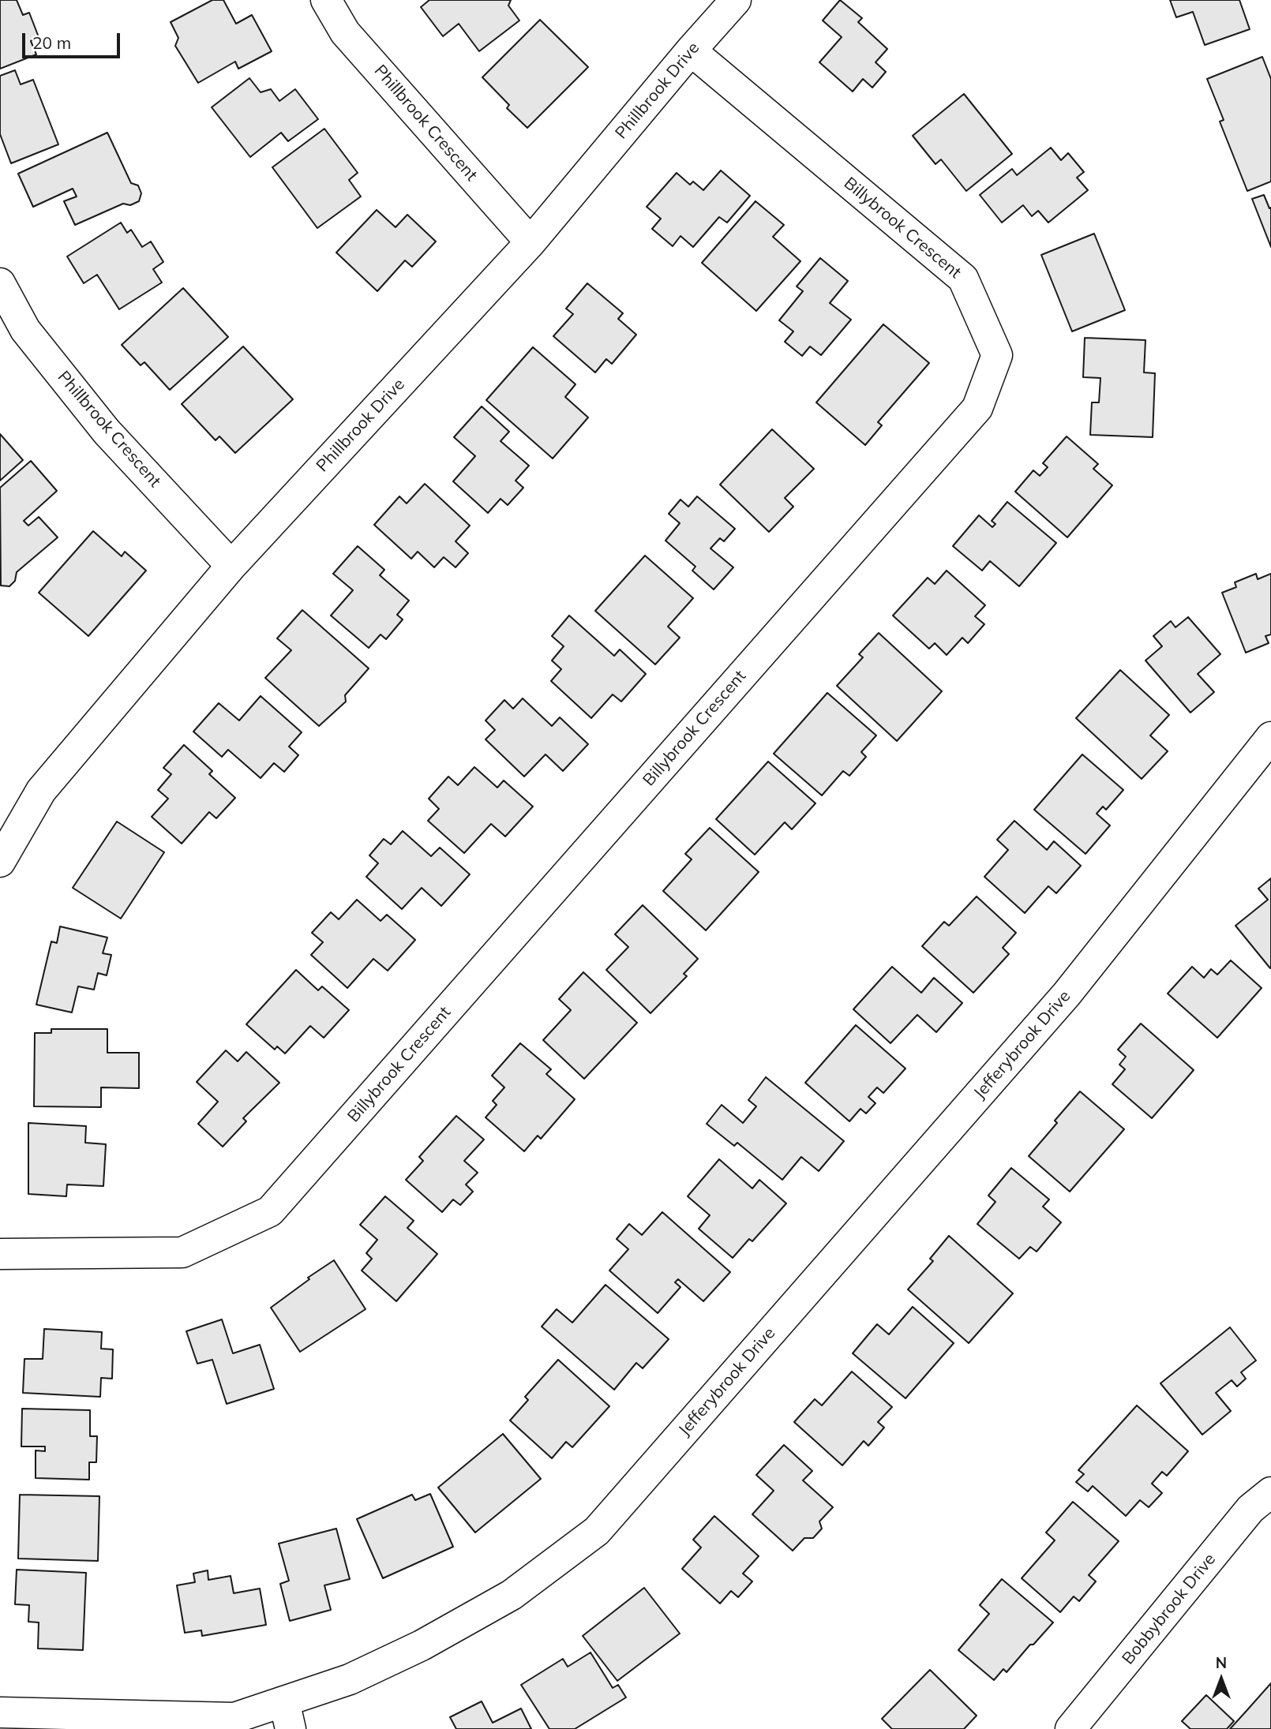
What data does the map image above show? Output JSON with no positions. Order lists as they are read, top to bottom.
{
  "streets": {
    "street": [
      "Phillbrook Drive",
      "Phillbrook Crescent",
      "Billybrook Crescent",
      "Jefferybrook Drive",
      "Bobbybrook Drive"
    ]
  },
  "crossings": [
    ["Phillbrook Drive", "Phillbrook Crescent"],
    ["Phillbrook Drive", "Billybrook Crescent"]
  ],
  "scale_bar": "20 m",
  "north": "top"
}
